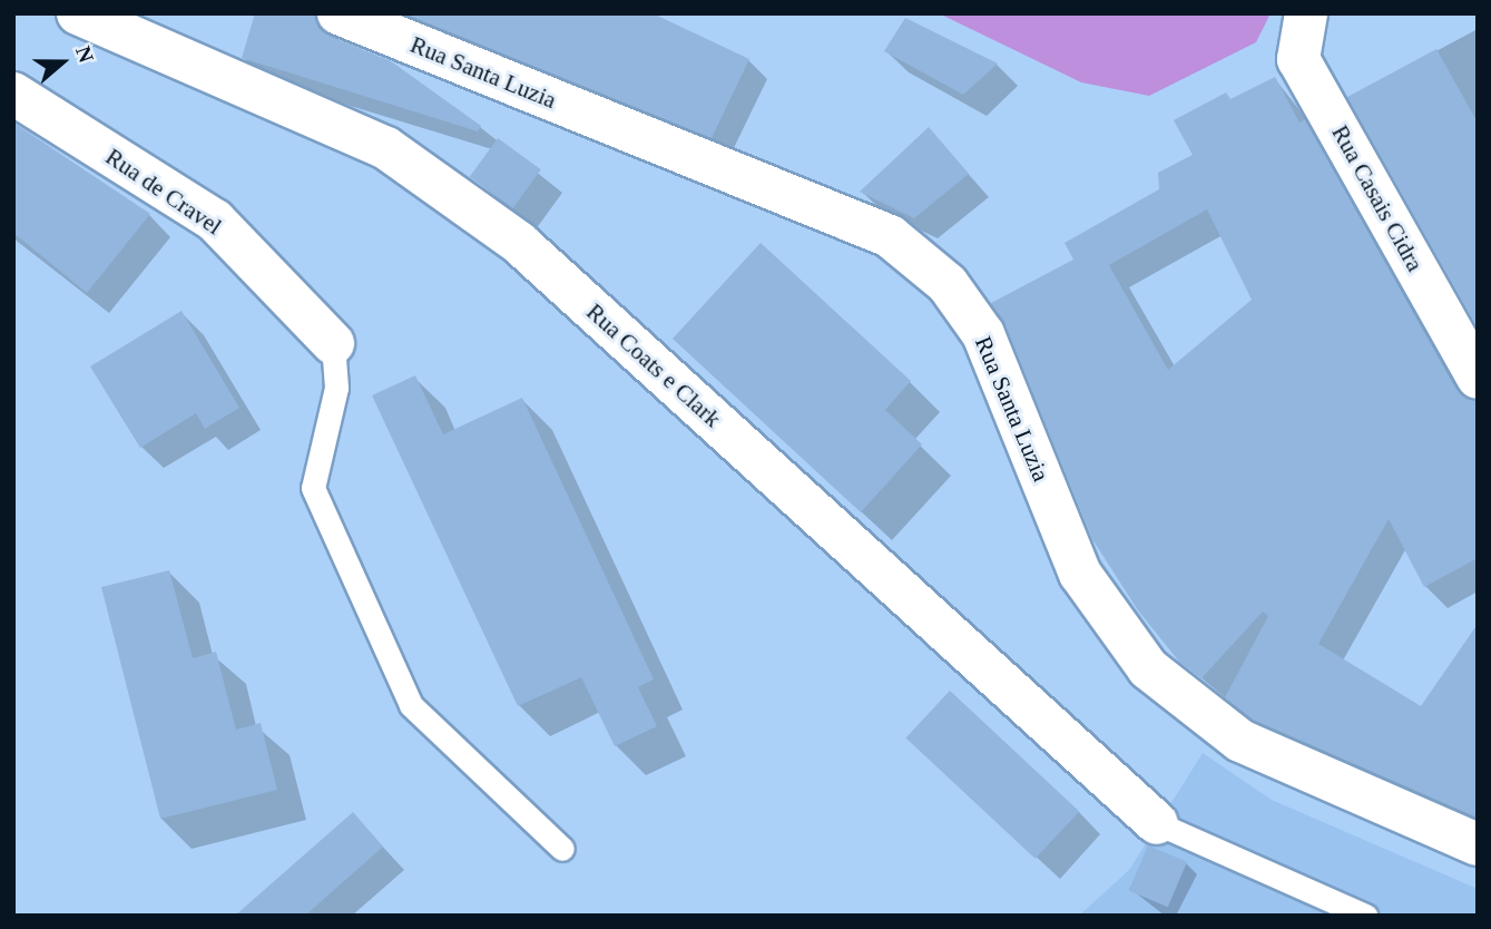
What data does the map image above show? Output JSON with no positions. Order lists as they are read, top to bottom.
{
  "streets": {
    "street": [
      "Rua Santa Luzia",
      "Rua de Cravel",
      "Rua Casais Cidra",
      "Rua Coats e Clark"
    ]
  },
  "north": "right"
}
